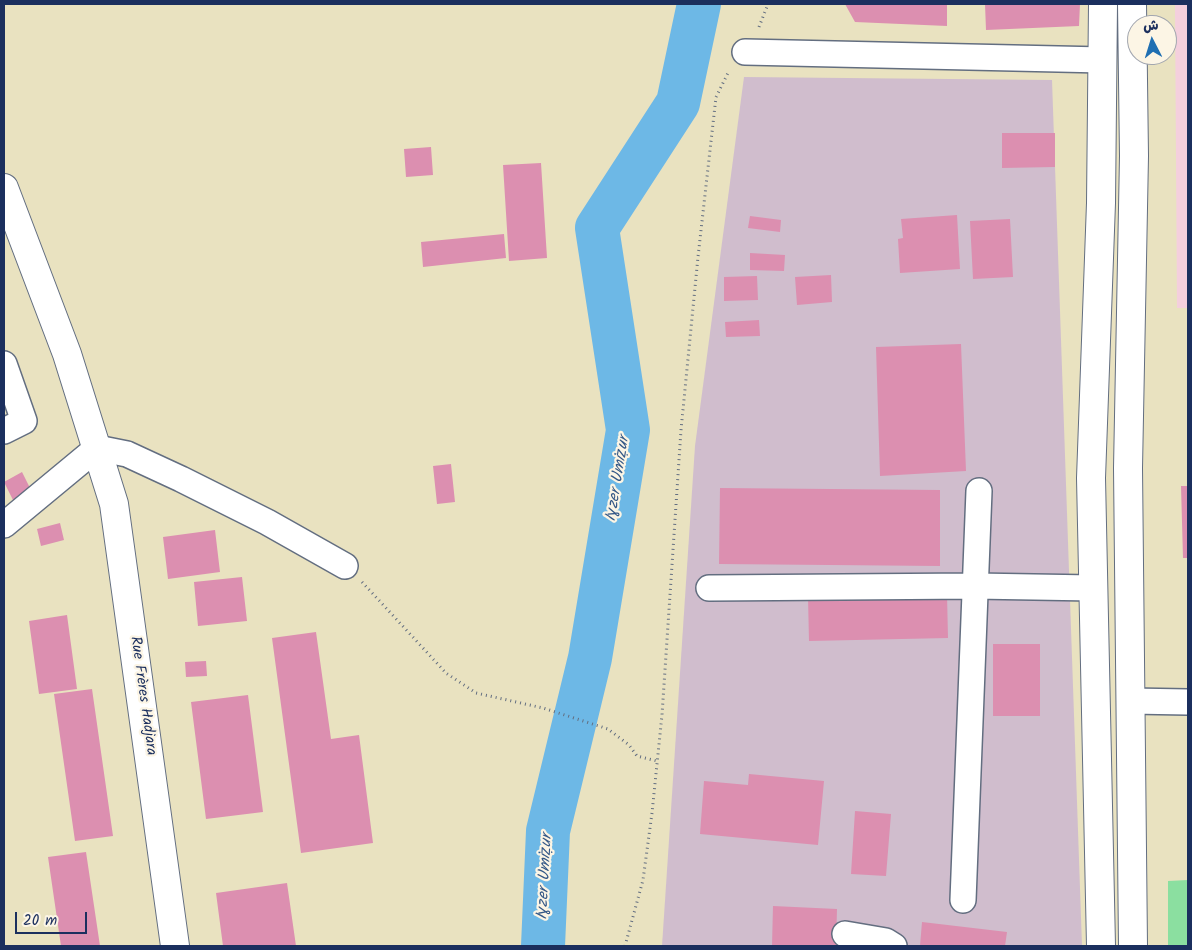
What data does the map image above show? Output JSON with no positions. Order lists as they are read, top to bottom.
{
  "streets": {
    "main road": ["Rue Frères Hadjara"]
  },
  "water": ["Iɣzer Umiẓur"],
  "scale_bar": "20 m",
  "north": "top"
}
